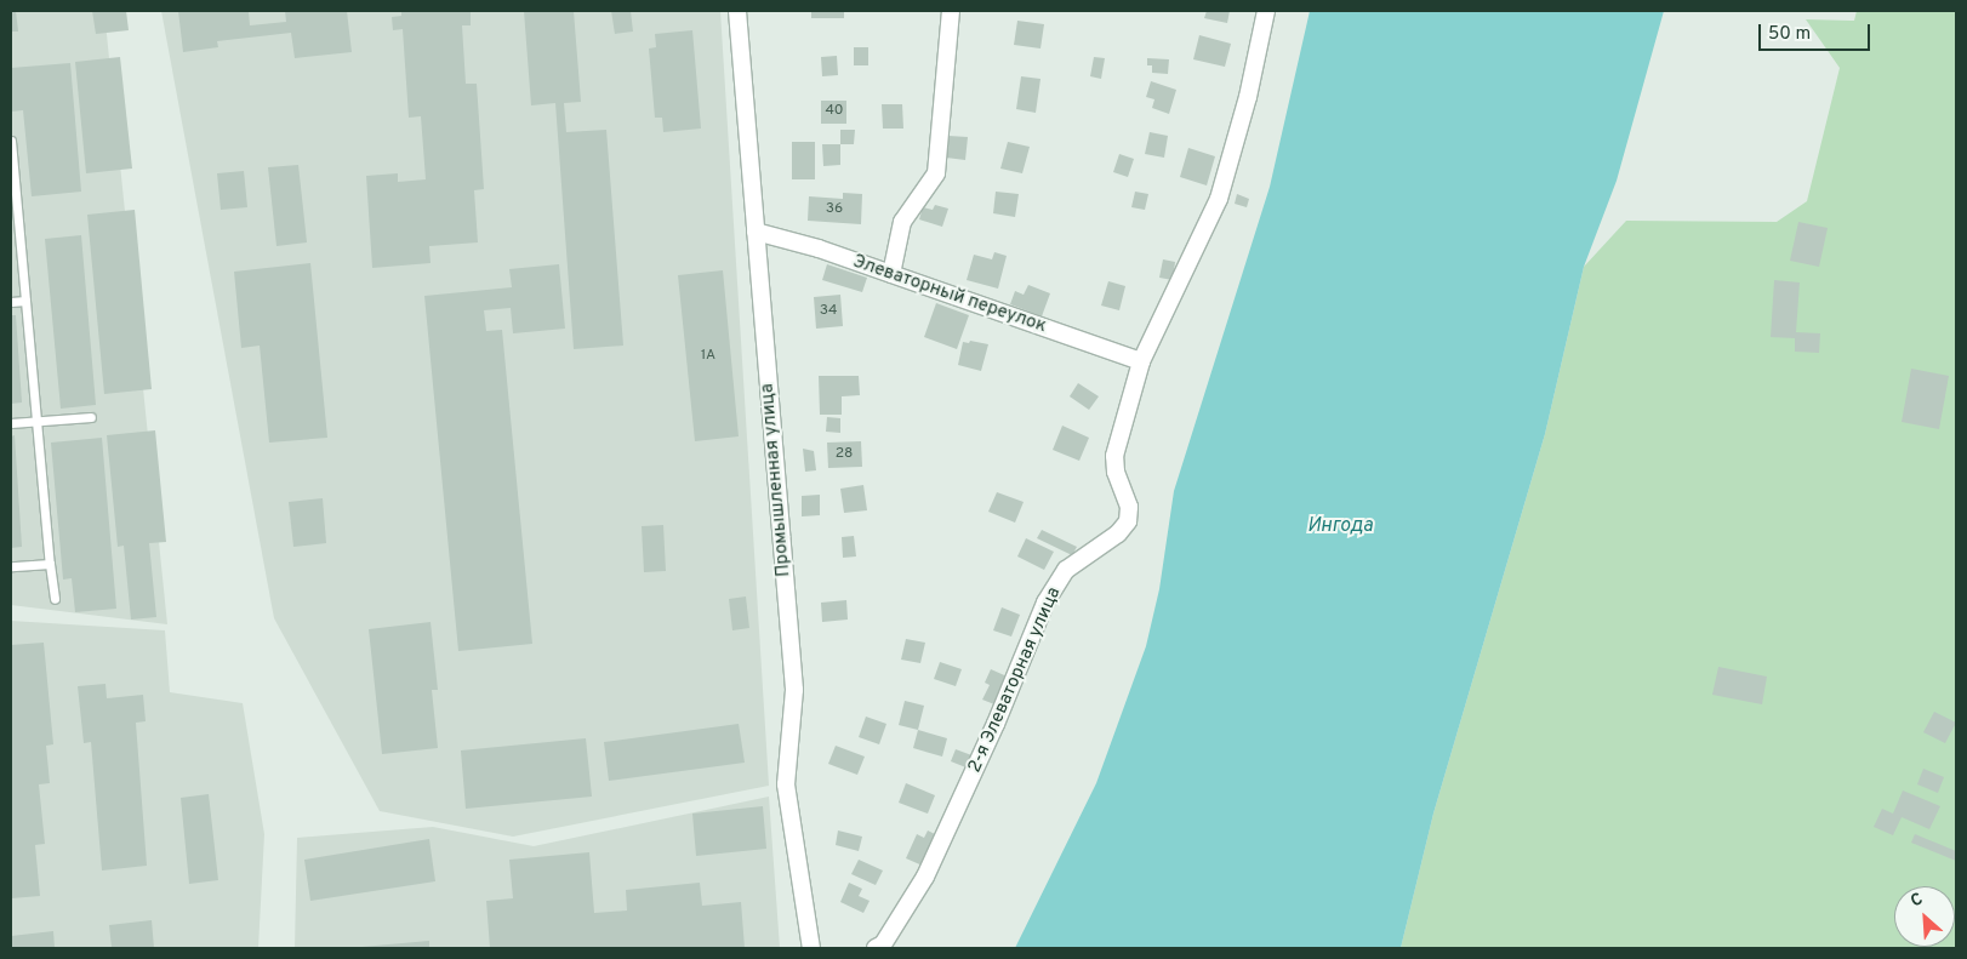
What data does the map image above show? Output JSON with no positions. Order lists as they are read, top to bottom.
{
  "streets": {
    "street": ["Элеваторный переулок", "Промышленная улица", "2-я Элеваторная улица"]
  },
  "crossings": [
    ["Элеваторный переулок", "Промышленная улица"],
    ["Элеваторный переулок", "2-я Элеваторная улица"]
  ],
  "water": ["Ингода"],
  "house_numbers": [
    "40",
    "36",
    "34",
    "1А",
    "28"
  ],
  "scale_bar": "50 m",
  "north": "top left"
}
